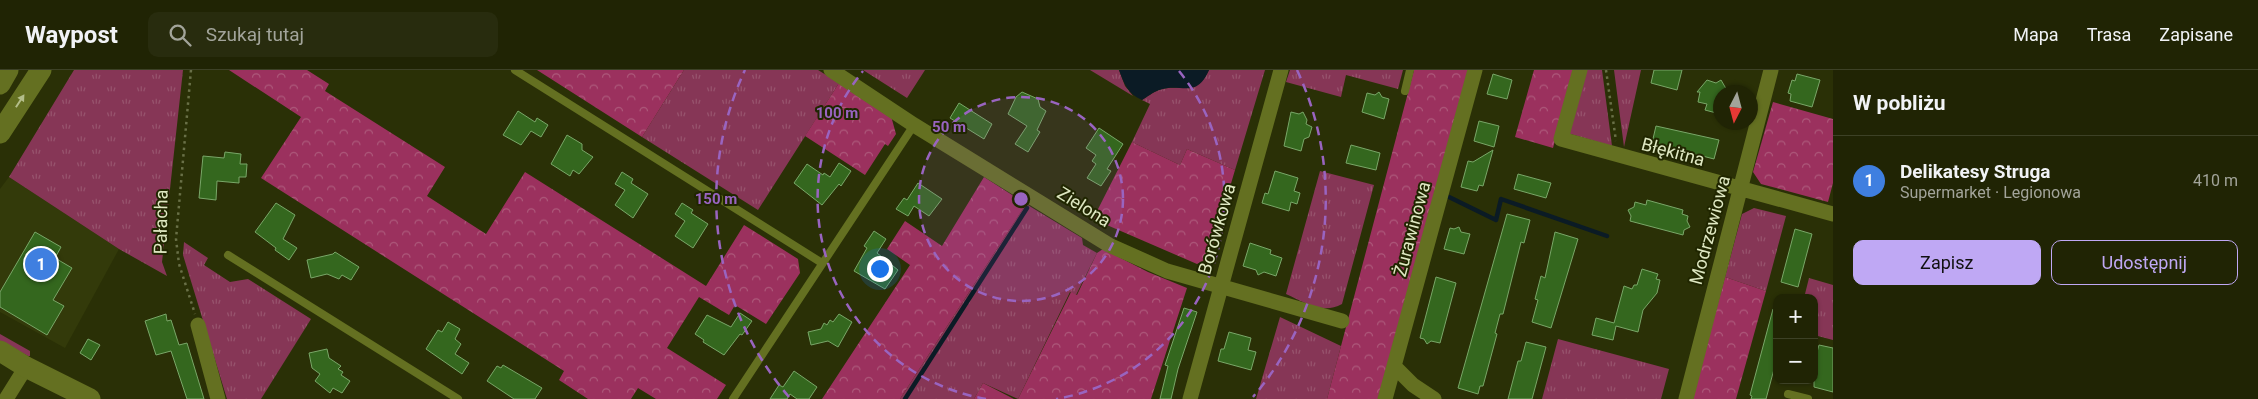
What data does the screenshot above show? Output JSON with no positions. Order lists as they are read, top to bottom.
{
  "streets": {
    "street": [
      "Błękitna",
      "Zielona",
      "Borówkowa",
      "Żurawinowa",
      "Modrzewiowa"
    ],
    "path": ["Pałacha"]
  },
  "crossings": [
    ["Błękitna", "Modrzewiowa"],
    ["Zielona", "Borówkowa"]
  ],
  "north": "bottom",
  "page": {
    "header": "Waypost",
    "search": "Szukaj tutaj",
    "nav": ["Mapa", "Trasa", "Zapisane"],
    "heading": "W pobliżu",
    "list": [
      {
        "mark": "1",
        "name": "Delikatesy Struga",
        "note": "Supermarket · Legionowa",
        "value": "410 m"
      }
    ],
    "buttons": ["Zapisz", "Udostępnij"],
    "pins": "1",
    "map_buttons": ["+", "−"]
  },
  "rings": ["100 m", "50 m", "150 m"]
}
